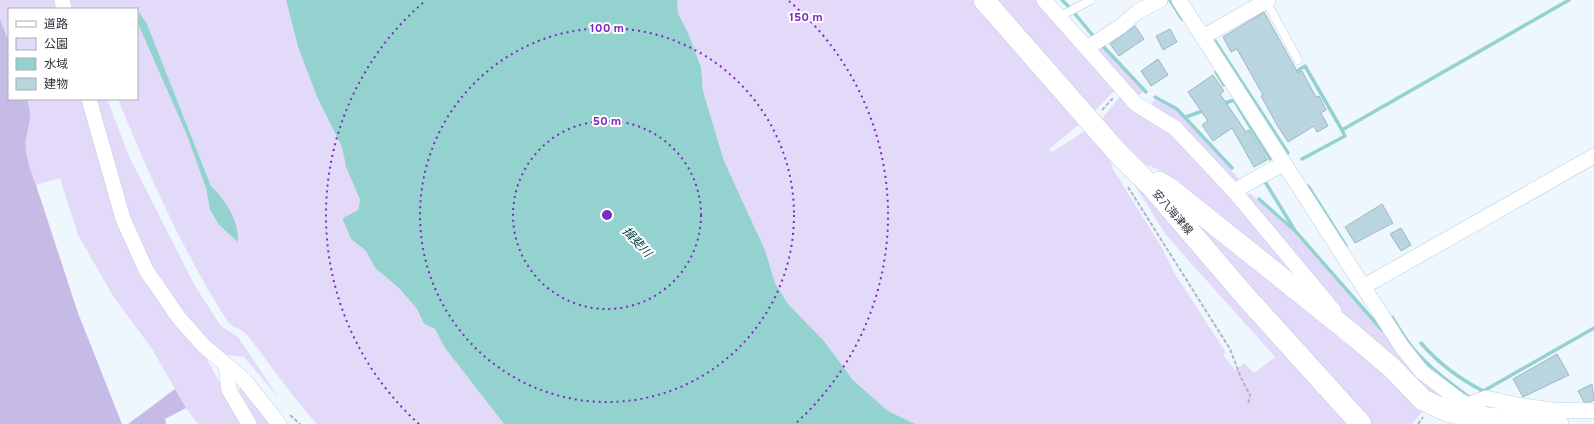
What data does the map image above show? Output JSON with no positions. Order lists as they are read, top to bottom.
{
  "streets": {
    "main road": ["安八海津線"]
  },
  "water": ["揖斐川"],
  "legend": [
    "道路",
    "公園",
    "水域",
    "建物"
  ],
  "rings": ["150 m", "100 m", "50 m"]
}
